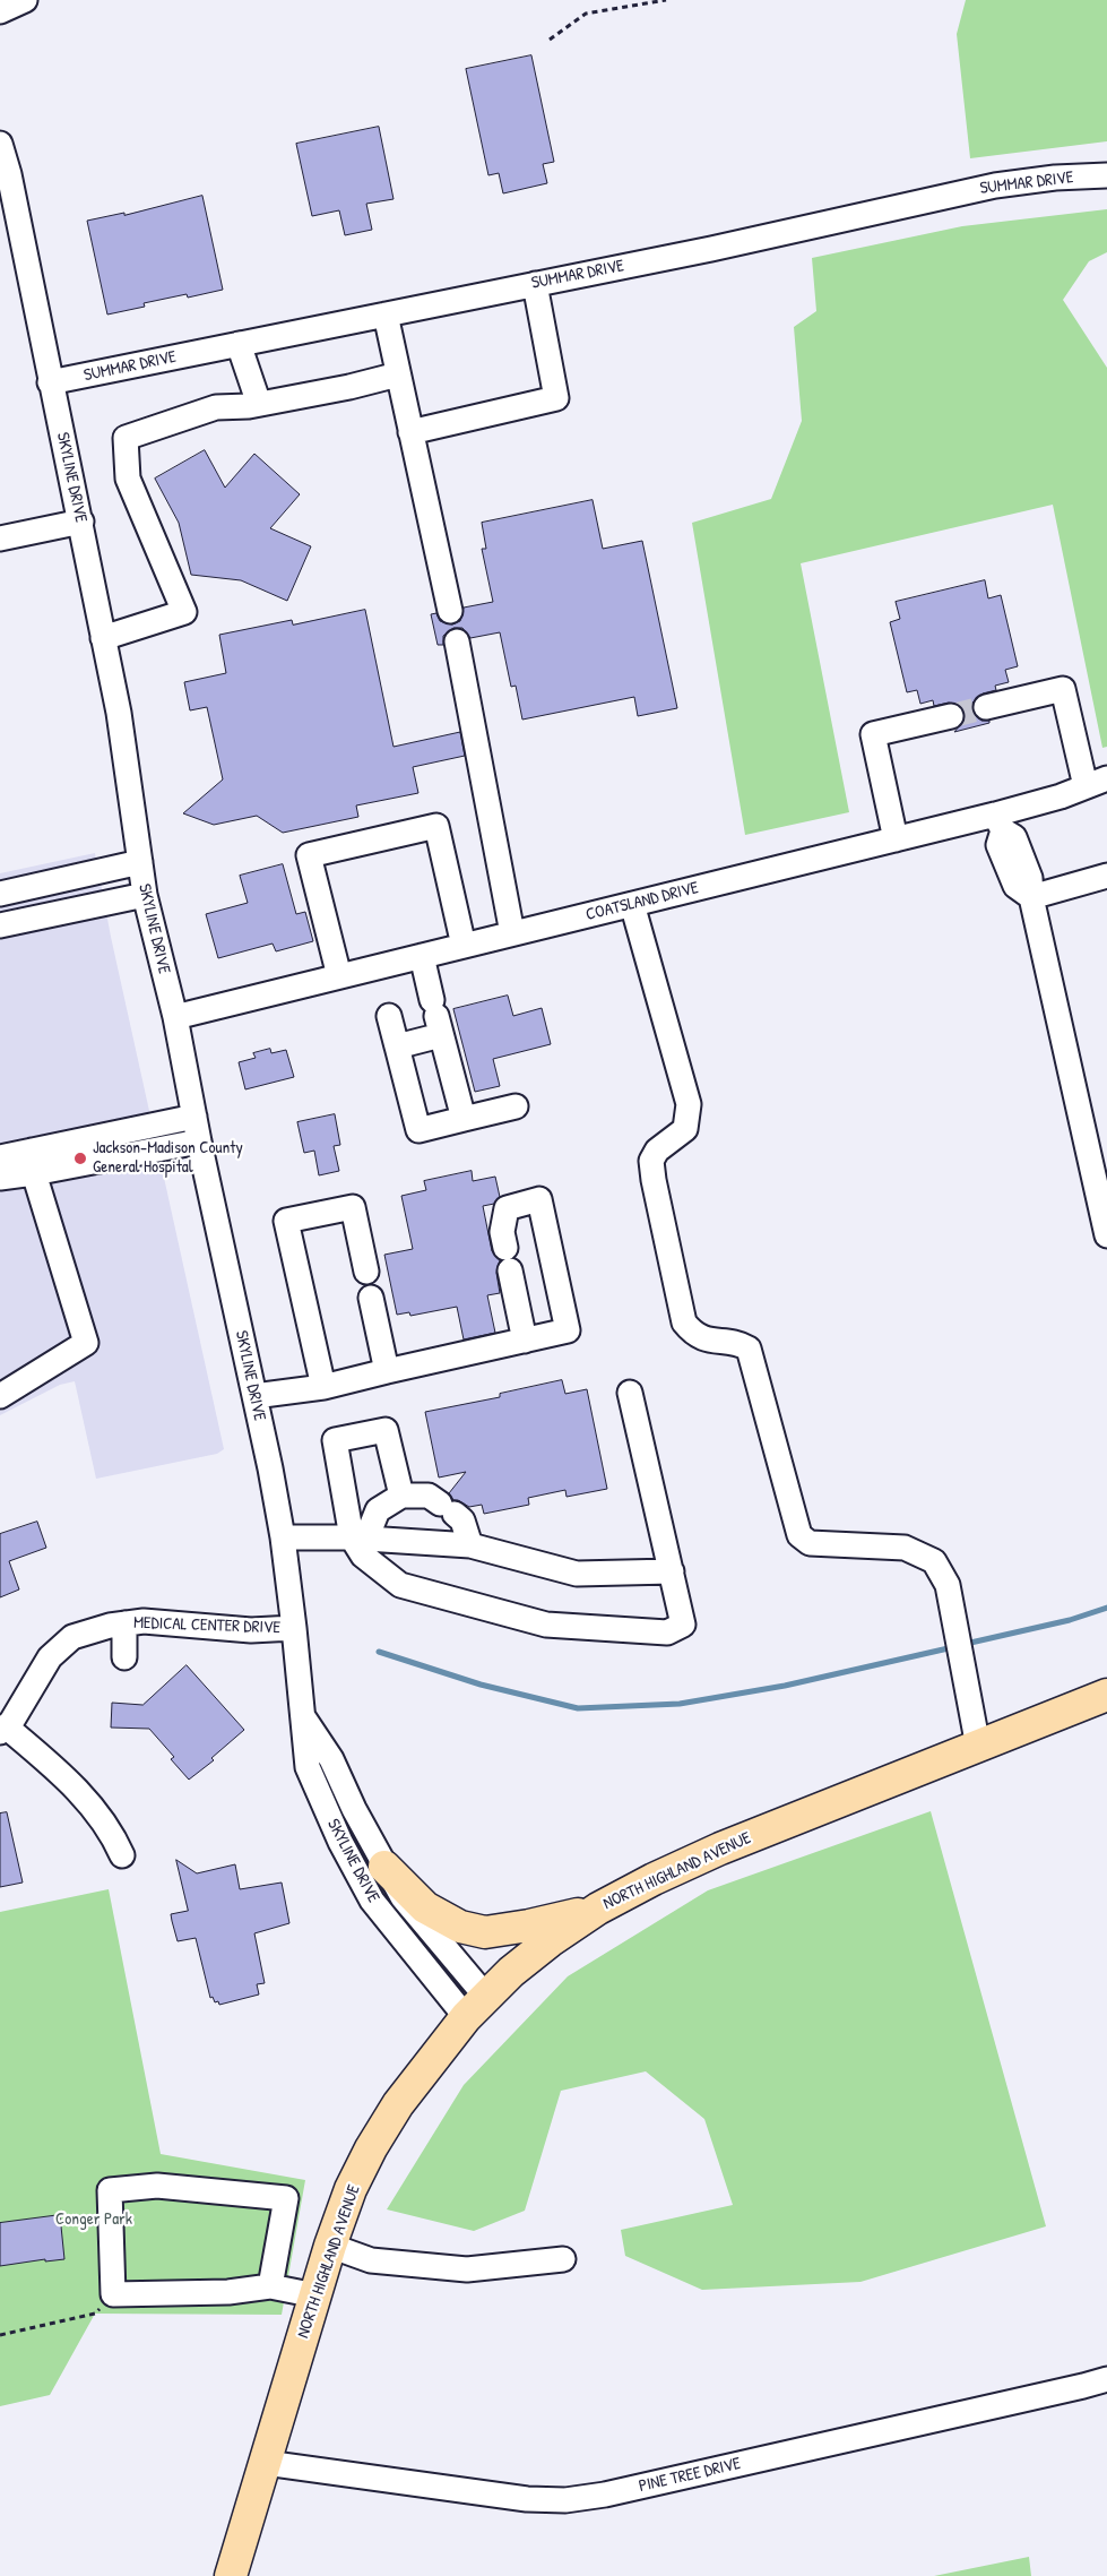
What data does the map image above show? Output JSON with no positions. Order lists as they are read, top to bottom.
{
  "streets": {
    "main road": ["NORTH HIGHLAND AVENUE"],
    "street": [
      "SUMMAR DRIVE",
      "SKYLINE DRIVE",
      "COATSLAND DRIVE",
      "MEDICAL CENTER DRIVE",
      "PINE TREE DRIVE"
    ]
  },
  "crossings": [
    ["SUMMAR DRIVE", "SKYLINE DRIVE"],
    ["SKYLINE DRIVE", "COATSLAND DRIVE"],
    ["SKYLINE DRIVE", "MEDICAL CENTER DRIVE"],
    ["SKYLINE DRIVE", "NORTH HIGHLAND AVENUE"],
    ["NORTH HIGHLAND AVENUE", "PINE TREE DRIVE"]
  ],
  "parks": ["Conger Park"],
  "places": ["Jackson-Madison County General Hospital"]
}
